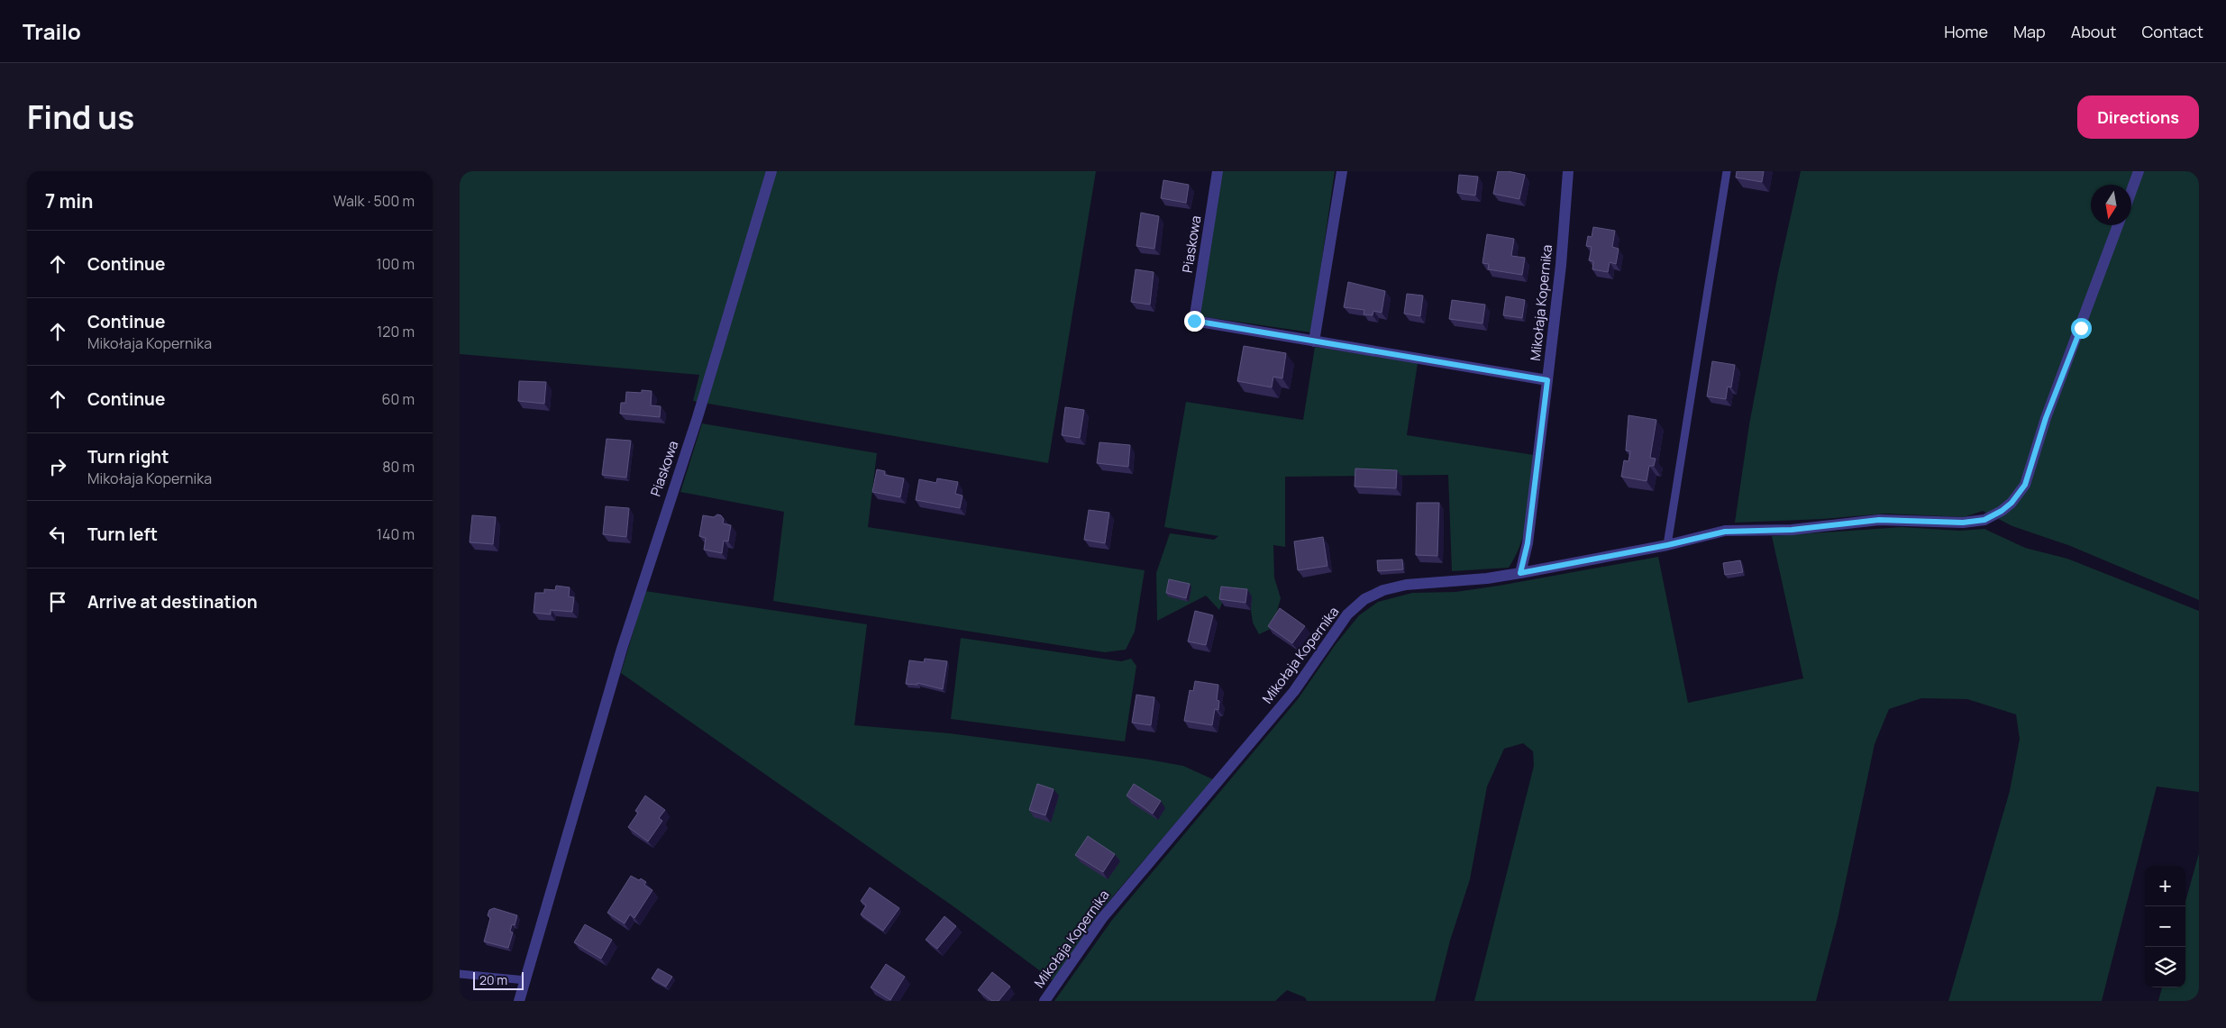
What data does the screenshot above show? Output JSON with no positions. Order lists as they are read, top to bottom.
{
  "streets": {
    "street": ["Piaskowa", "Mikołaja Kopernika"]
  },
  "scale_bar": "20 m",
  "north": "bottom",
  "page": {
    "header": "Trailo",
    "nav": [
      "Home",
      "Map",
      "About",
      "Contact"
    ],
    "title": "Find us",
    "buttons": "Directions",
    "heading": ["7 min", "Walk · 500 m"],
    "list": [
      ["Continue", "100 m"],
      ["Continue", "Mikołaja Kopernika", "120 m"],
      ["Continue", "60 m"],
      ["Turn right", "Mikołaja Kopernika", "80 m"],
      ["Turn left", "140 m"],
      "Arrive at destination"
    ],
    "map_buttons": ["+", "−"],
    "scale": "20 m"
  }
}
